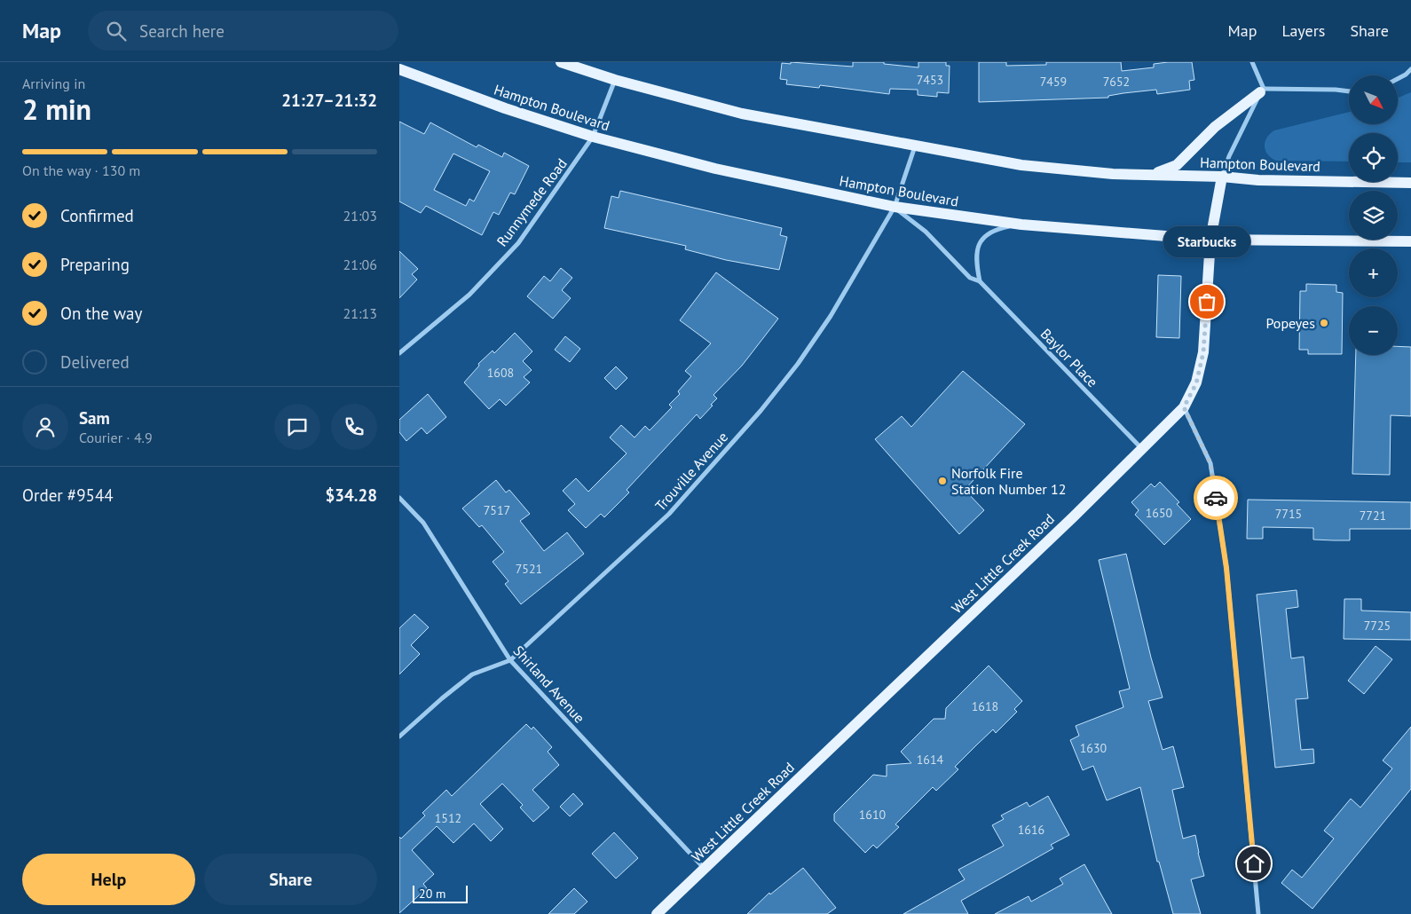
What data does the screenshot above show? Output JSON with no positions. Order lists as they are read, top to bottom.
{
  "streets": {
    "main road": ["Hampton Boulevard", "West Little Creek Road"],
    "street": [
      "Runnymede Road",
      "Baylor Place",
      "Trouville Avenue",
      "Shirland Avenue"
    ]
  },
  "crossings": [
    ["Hampton Boulevard", "Runnymede Road"],
    ["Hampton Boulevard", "Baylor Place"],
    ["Hampton Boulevard", "Trouville Avenue"],
    ["Hampton Boulevard", "West Little Creek Road"],
    ["Baylor Place", "Trouville Avenue"],
    ["Baylor Place", "West Little Creek Road"],
    ["Trouville Avenue", "Shirland Avenue"],
    ["West Little Creek Road", "Shirland Avenue"]
  ],
  "places": ["Starbucks", "Popeyes", "Norfolk Fire Station Number 12"],
  "house_numbers": [
    "7453",
    "7459",
    "7652",
    "1608",
    "7517",
    "1650",
    "7715",
    "7721",
    "7521",
    "7725",
    "1618",
    "1630",
    "1614",
    "1610",
    "1512",
    "1616"
  ],
  "scale_bar": "20 m",
  "north": "bottom right",
  "page": {
    "header": "Map",
    "search": "Search here",
    "nav": ["Map", "Layers", "Share"],
    "heading": ["2 min", "Arriving in", "21:27–21:32"],
    "panel": [
      "Sam",
      "Courier · 4.9",
      "Order #9544",
      "$34.28"
    ],
    "map_buttons": ["+", "−"],
    "bar": "On the way · 130 m",
    "list": [
      ["Confirmed", "21:03"],
      ["Preparing", "21:06"],
      ["On the way", "21:13"],
      "Delivered"
    ],
    "bubble": "Starbucks",
    "buttons": ["Help", "Share"],
    "scale": "20 m"
  }
}
